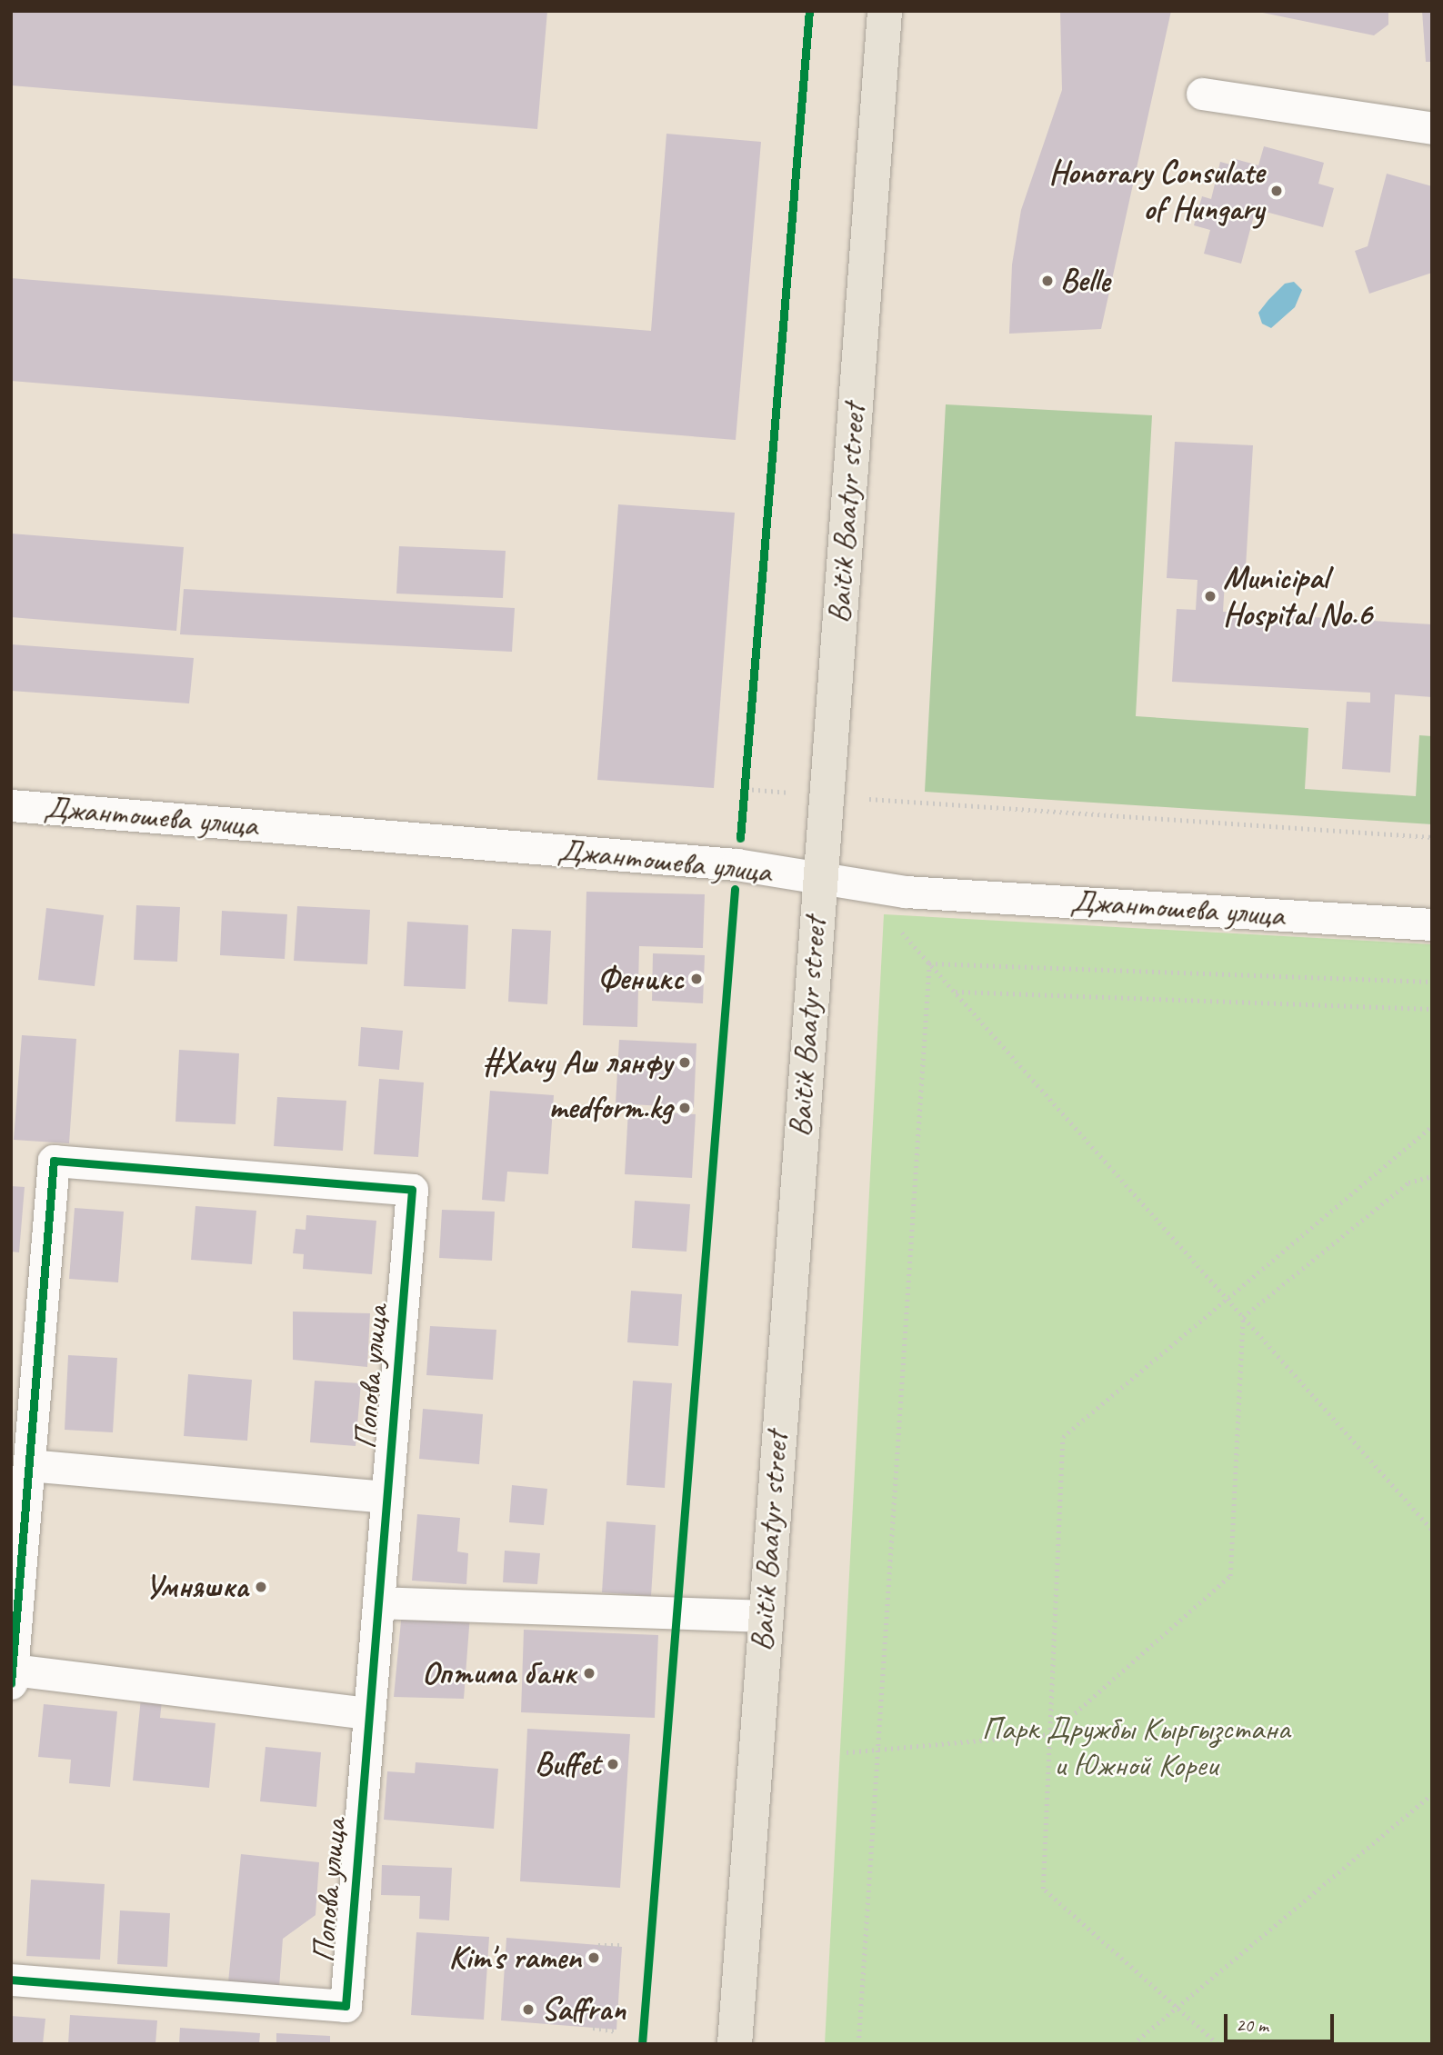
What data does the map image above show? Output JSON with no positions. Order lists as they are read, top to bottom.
{
  "streets": {
    "main road": ["Baitik Baatyr street"],
    "street": ["Джантошева улица", "Попова улица"]
  },
  "crossings": [
    ["Baitik Baatyr street", "Джантошева улица"]
  ],
  "parks": ["Парк Дружбы Кыргызстана и Южной Кореи"],
  "places": [
    "Honorary Consulate of Hungary",
    "Belle",
    "Municipal Hospital No.6",
    "Феникс",
    "#Хачу Аш лянфу",
    "medform.kg",
    "Умняшка",
    "Оптима банк",
    "Buffet",
    "Kim's ramen",
    "Saffran"
  ],
  "scale_bar": "20 m"
}
